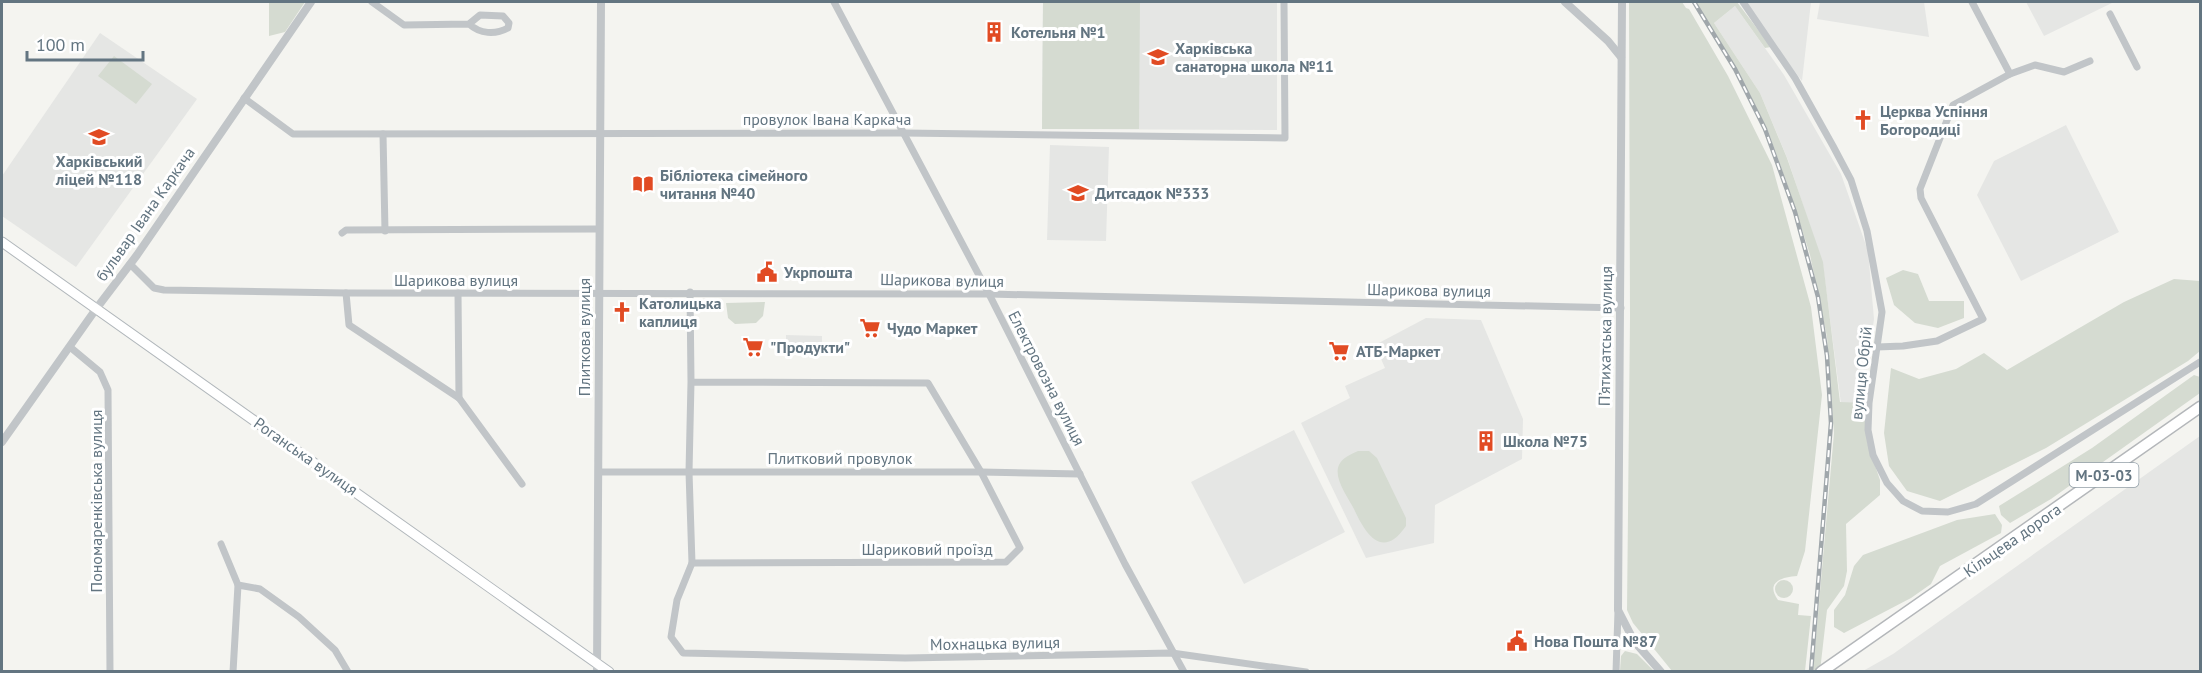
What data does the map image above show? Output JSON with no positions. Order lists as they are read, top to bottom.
{
  "streets": {
    "highway": ["М-03-03", "Кільцева дорога"],
    "main road": ["Роганська вулиця"],
    "street": [
      "провулок Івана Каркача",
      "бульвар Івана Каркача",
      "Шарикова вулиця",
      "П’ятихатська вулиця",
      "Плиткова вулиця",
      "вулиця Обрій",
      "Електровозна вулиця",
      "Плитковий провулок",
      "Пономаренківська вулиця",
      "Шариковий проїзд",
      "Мохнацька вулиця"
    ]
  },
  "crossings": [
    ["провулок Івана Каркача", "бульвар Івана Каркача"],
    ["провулок Івана Каркача", "Плиткова вулиця"],
    ["провулок Івана Каркача", "Електровозна вулиця"],
    ["бульвар Івана Каркача", "Шарикова вулиця"],
    ["бульвар Івана Каркача", "Роганська вулиця"],
    ["бульвар Івана Каркача", "Пономаренківська вулиця"],
    ["Шарикова вулиця", "П’ятихатська вулиця"],
    ["Шарикова вулиця", "Плиткова вулиця"],
    ["Шарикова вулиця", "Електровозна вулиця"],
    ["Плиткова вулиця", "Роганська вулиця"],
    ["Плиткова вулиця", "Плитковий провулок"],
    ["Електровозна вулиця", "Плитковий провулок"],
    ["Електровозна вулиця", "Мохнацька вулиця"],
    ["Плитковий провулок", "Шариковий проїзд"],
    ["Шариковий проїзд", "Мохнацька вулиця"]
  ],
  "places": {
    "building": ["Котельня №1", "Школа №75"],
    "school or university": ["Харківська санаторна школа №11", "Харківський ліцей №118", "Дитсадок №333"],
    "church": ["Церква Успіння Богородиці", "Католицька каплиця"],
    "library": ["Бібліотека сімейного читання №40"],
    "public building": ["Укрпошта", "Нова Пошта №87"],
    "supermarket": ["Чудо Маркет", "\"Продукти\"", "АТБ-Маркет"]
  },
  "scale_bar": "100 m"
}
